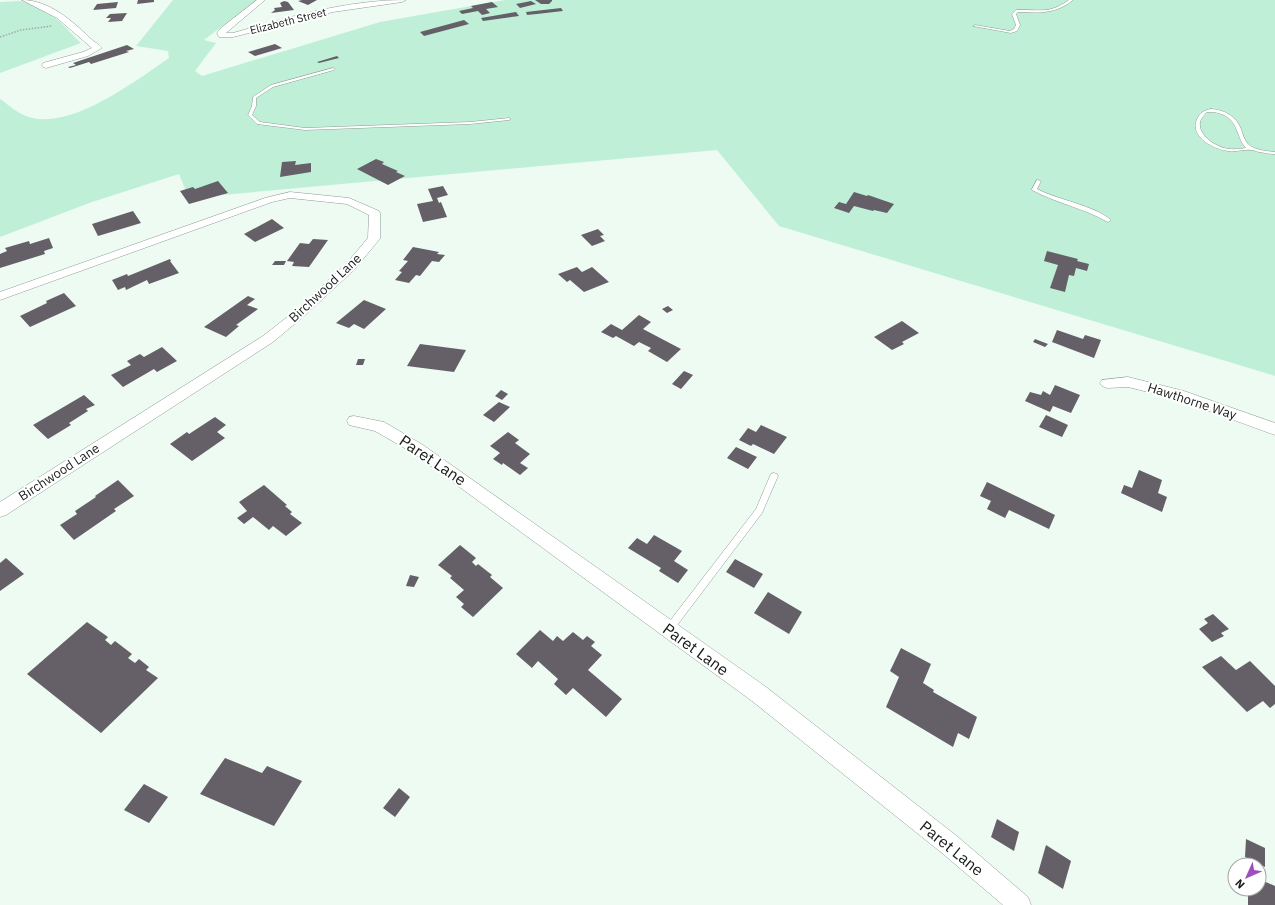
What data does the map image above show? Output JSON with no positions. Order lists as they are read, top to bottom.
{
  "streets": {
    "street": [
      "Elizabeth Street",
      "Birchwood Lane",
      "Hawthorne Way",
      "Paret Lane"
    ]
  },
  "north": "bottom left"
}
